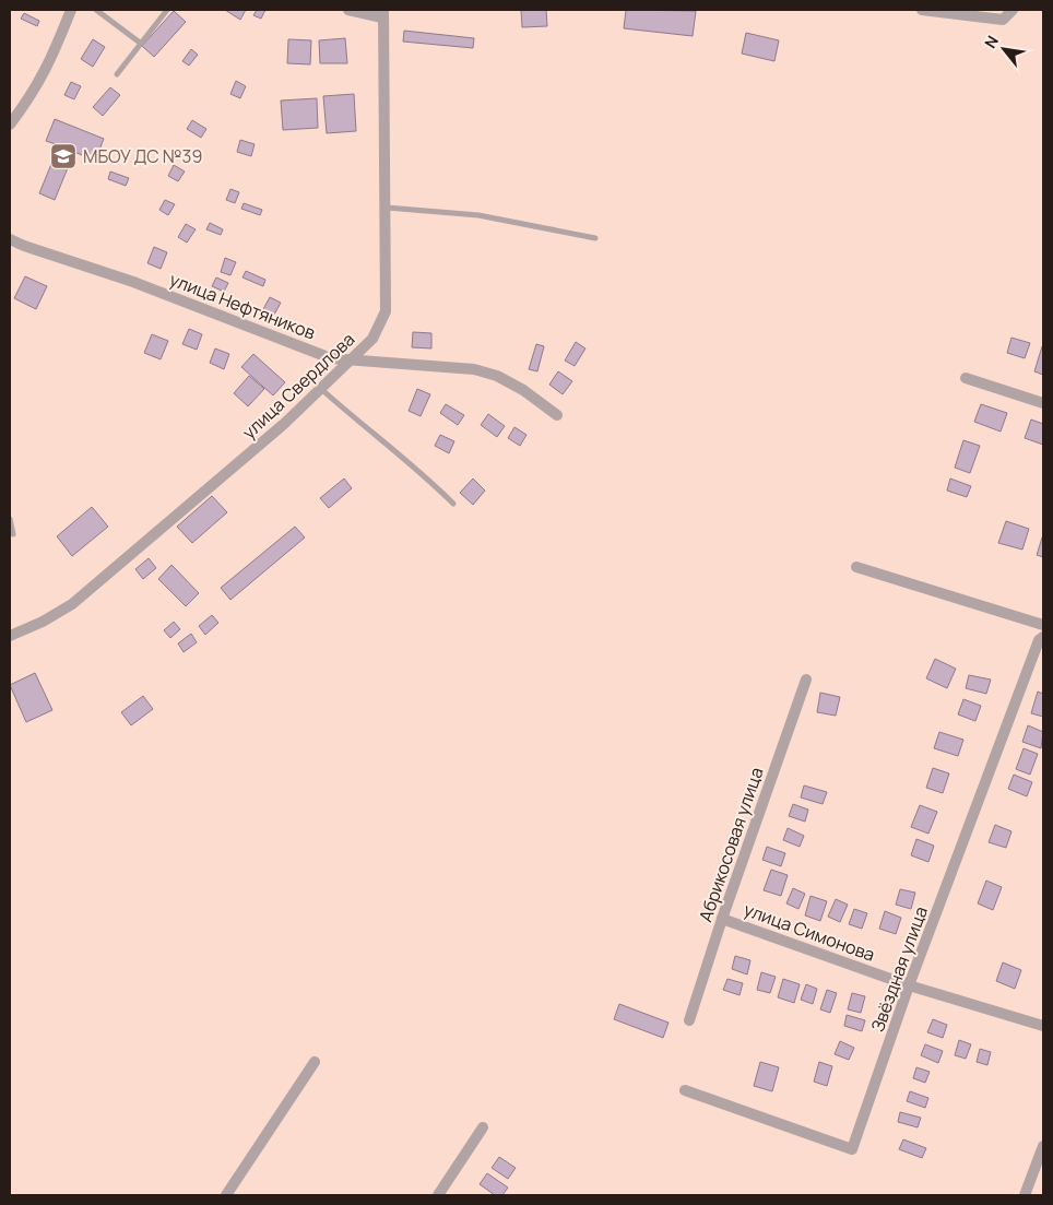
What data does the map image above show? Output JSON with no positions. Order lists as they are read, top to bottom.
{
  "streets": {
    "street": [
      "улица Нефтяников",
      "улица Свердлова",
      "Абрикосовая улица",
      "улица Симонова",
      "Звёздная улица"
    ]
  },
  "crossings": [
    ["улица Нефтяников", "улица Свердлова"],
    ["Абрикосовая улица", "улица Симонова"],
    ["улица Симонова", "Звёздная улица"]
  ],
  "places": {
    "school or university": ["МБОУ ДС №39"]
  },
  "north": "top left"
}
